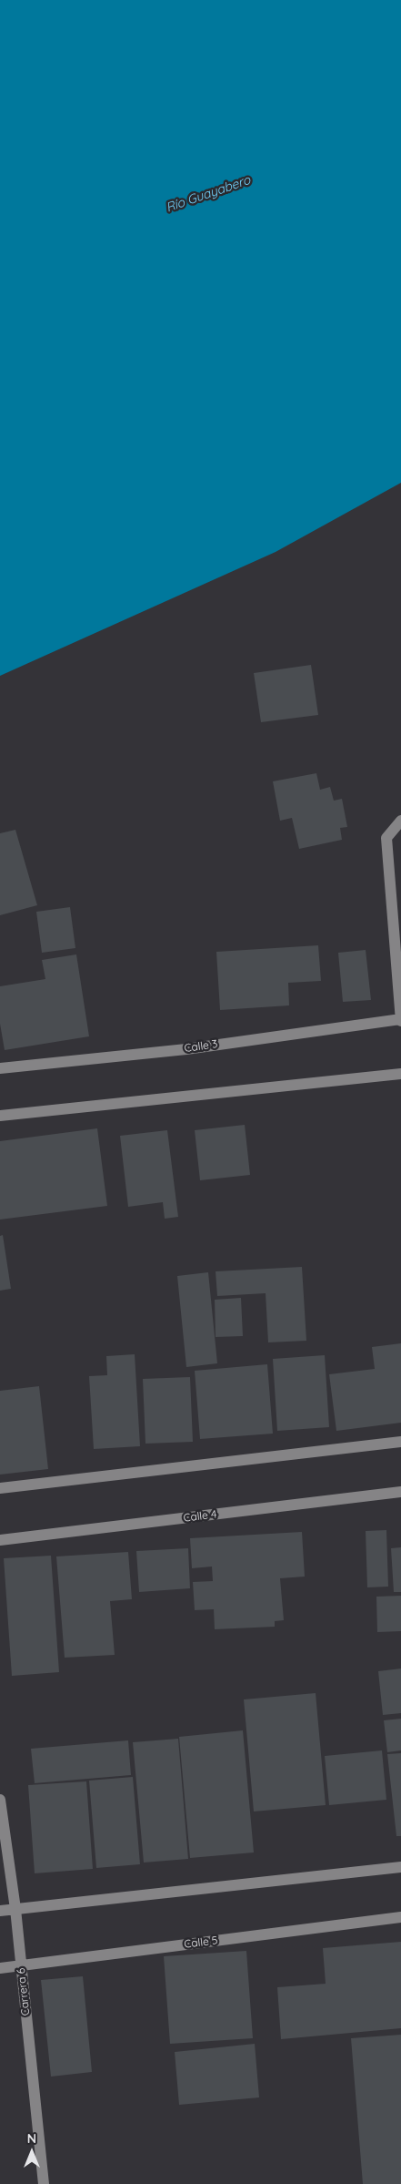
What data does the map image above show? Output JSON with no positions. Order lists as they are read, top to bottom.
{
  "streets": {
    "street": [
      "Calle 3",
      "Calle 4",
      "Calle 5",
      "Carrera 6"
    ]
  },
  "crossings": [
    ["Calle 5", "Carrera 6"]
  ],
  "water": ["Río Guayabero"],
  "north": "top"
}
